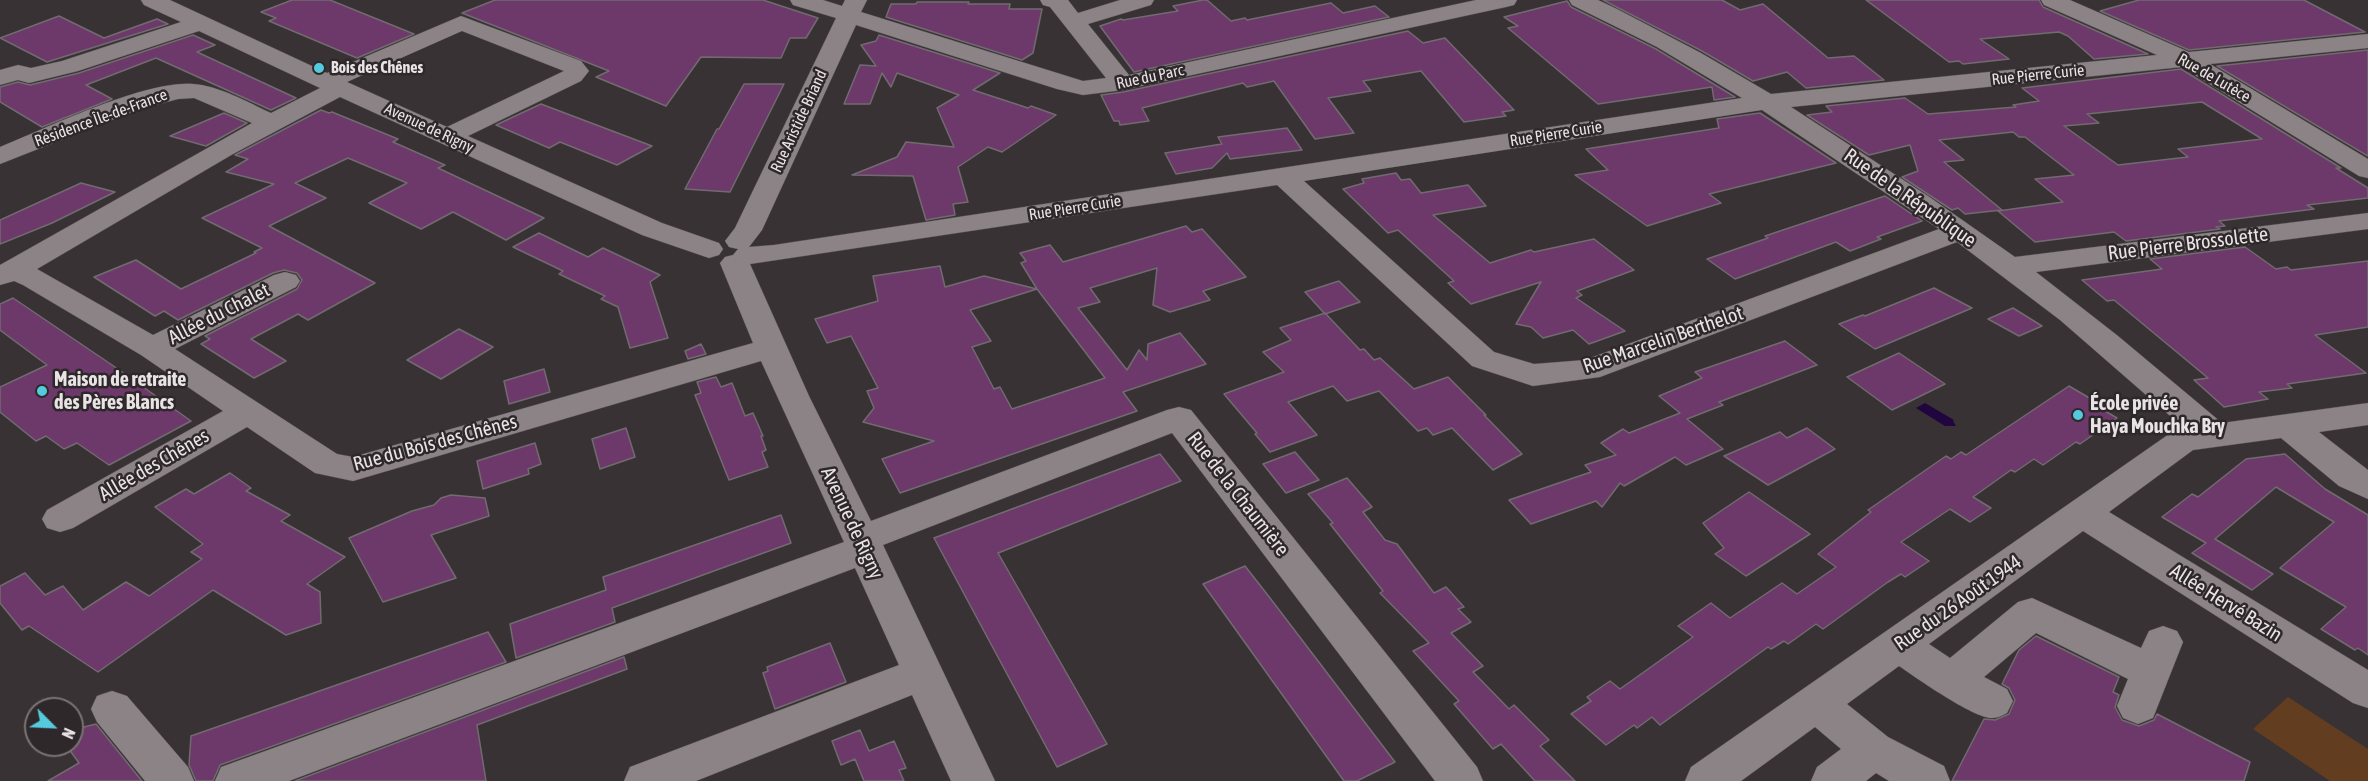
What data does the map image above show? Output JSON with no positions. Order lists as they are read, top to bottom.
{
  "streets": {
    "street": [
      "Rue Pierre Curie",
      "Rue du Parc",
      "Rue de Lutèce",
      "Résidence Île-de-France",
      "Rue Aristide Briand",
      "Avenue de Rigny",
      "Rue de la République",
      "Rue Pierre Brossolette",
      "Allée du Chalet",
      "Rue Marcelin Berthelot",
      "Rue du Bois des Chênes",
      "Allée des Chênes",
      "Rue de la Chaumière",
      "Rue du 26 Août 1944",
      "Allée Hervé Bazin"
    ]
  },
  "crossings": [
    ["Rue Pierre Curie", "Rue de Lutèce"],
    ["Rue Pierre Curie", "Rue Aristide Briand"],
    ["Rue Pierre Curie", "Avenue de Rigny"],
    ["Rue Pierre Curie", "Rue de la République"],
    ["Rue Pierre Curie", "Rue Marcelin Berthelot"],
    ["Rue du Parc", "Rue Aristide Briand"],
    ["Résidence Île-de-France", "Rue du Bois des Chênes"],
    ["Rue Aristide Briand", "Avenue de Rigny"],
    ["Avenue de Rigny", "Rue du Bois des Chênes"],
    ["Avenue de Rigny", "Rue de la Chaumière"],
    ["Rue de la République", "Rue Pierre Brossolette"],
    ["Rue de la République", "Rue Marcelin Berthelot"],
    ["Rue de la République", "Rue du 26 Août 1944"],
    ["Allée du Chalet", "Rue du Bois des Chênes"],
    ["Rue du Bois des Chênes", "Allée des Chênes"],
    ["Rue du 26 Août 1944", "Allée Hervé Bazin"]
  ],
  "places": ["Bois des Chênes", "Maison de retraite des Pères Blancs", "École privée Haya Mouchka Bry"],
  "north": "bottom right"
}
